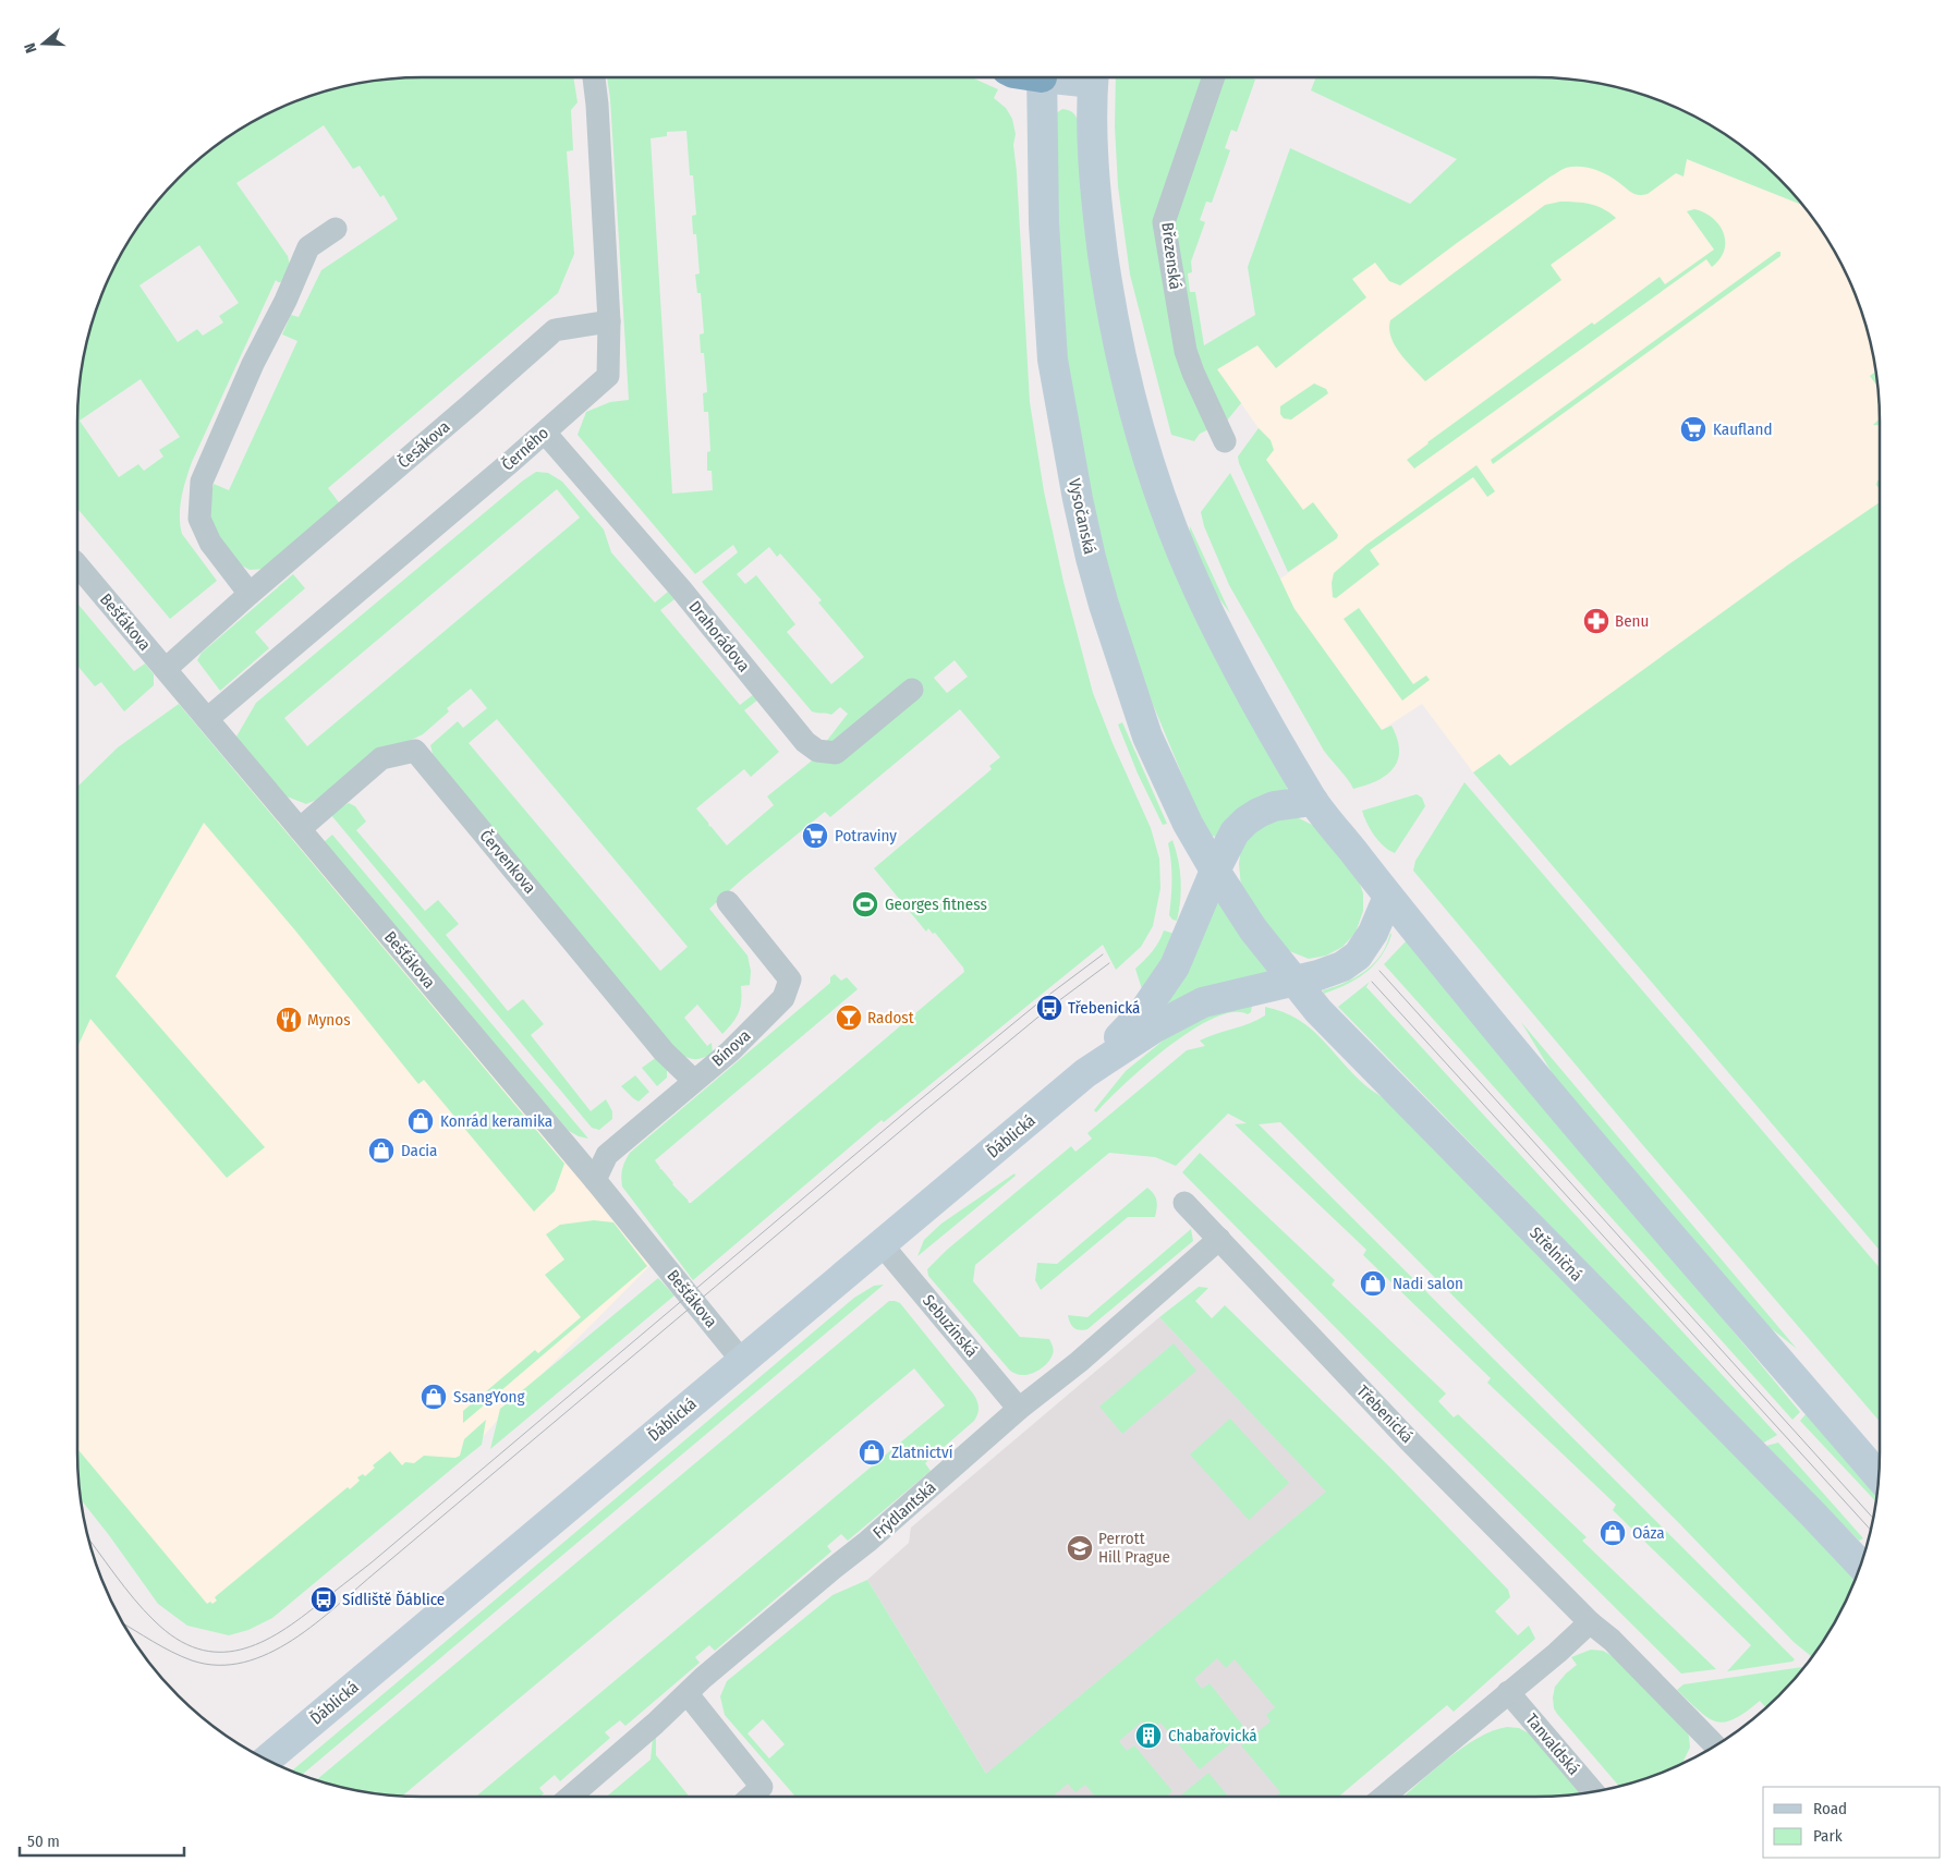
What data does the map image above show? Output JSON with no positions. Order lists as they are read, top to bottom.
{
  "streets": {
    "main road": ["Vysočanská", "Ďáblická", "Střelničná"],
    "street": [
      "Březenská",
      "Česákova",
      "Černého",
      "Bešťákova",
      "Drahorádova",
      "Červenkova",
      "Bínova",
      "Sebuzínská",
      "Třebenická",
      "Frýdlantská",
      "Tanvaldská"
    ]
  },
  "crossings": [
    ["Česákova", "Černého"],
    ["Česákova", "Bešťákova"],
    ["Černého", "Bešťákova"],
    ["Černého", "Drahorádova"],
    ["Vysočanská", "Střelničná"],
    ["Bešťákova", "Červenkova"],
    ["Bešťákova", "Bínova"],
    ["Bešťákova", "Ďáblická"],
    ["Červenkova", "Bínova"],
    ["Ďáblická", "Sebuzínská"],
    ["Sebuzínská", "Frýdlantská"],
    ["Třebenická", "Frýdlantská"]
  ],
  "places": {
    "supermarket": ["Kaufland", "Potraviny"],
    "pharmacy": ["Benu"],
    "sports": ["Georges fitness"],
    "bus stop": ["Třebenická", "Sídliště Ďáblice"],
    "bar": ["Radost"],
    "restaurant": ["Mynos"],
    "shop": [
      "Konrád keramika",
      "Dacia",
      "Nadi salon",
      "SsangYong",
      "Zlatnictví",
      "Oáza"
    ],
    "school or university": ["Perrott Hill Prague"],
    "building": ["Chabařovická"]
  },
  "legend": ["Road", "Park"],
  "scale_bar": "50 m",
  "north": "left"
}
